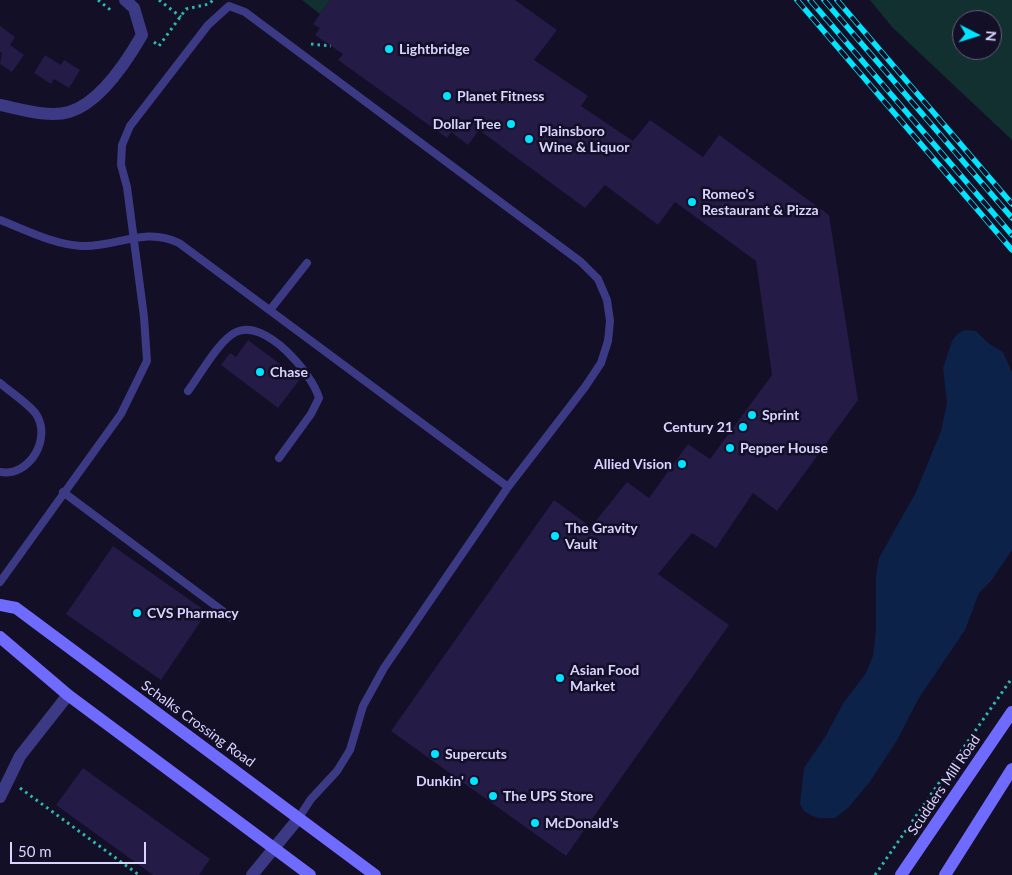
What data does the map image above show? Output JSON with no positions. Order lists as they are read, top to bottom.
{
  "streets": {
    "street": ["Schalks Crossing Road", "Scudders Mill Road"]
  },
  "places": [
    "Lightbridge",
    "Planet Fitness",
    "Dollar Tree",
    "Plainsboro Wine & Liquor",
    "Romeo's Restaurant & Pizza",
    "Chase",
    "Sprint",
    "Century 21",
    "Pepper House",
    "Allied Vision",
    "The Gravity Vault",
    "CVS Pharmacy",
    "Asian Food Market",
    "Supercuts",
    "Dunkin'",
    "The UPS Store",
    "McDonald's"
  ],
  "scale_bar": "50 m",
  "north": "right"
}
